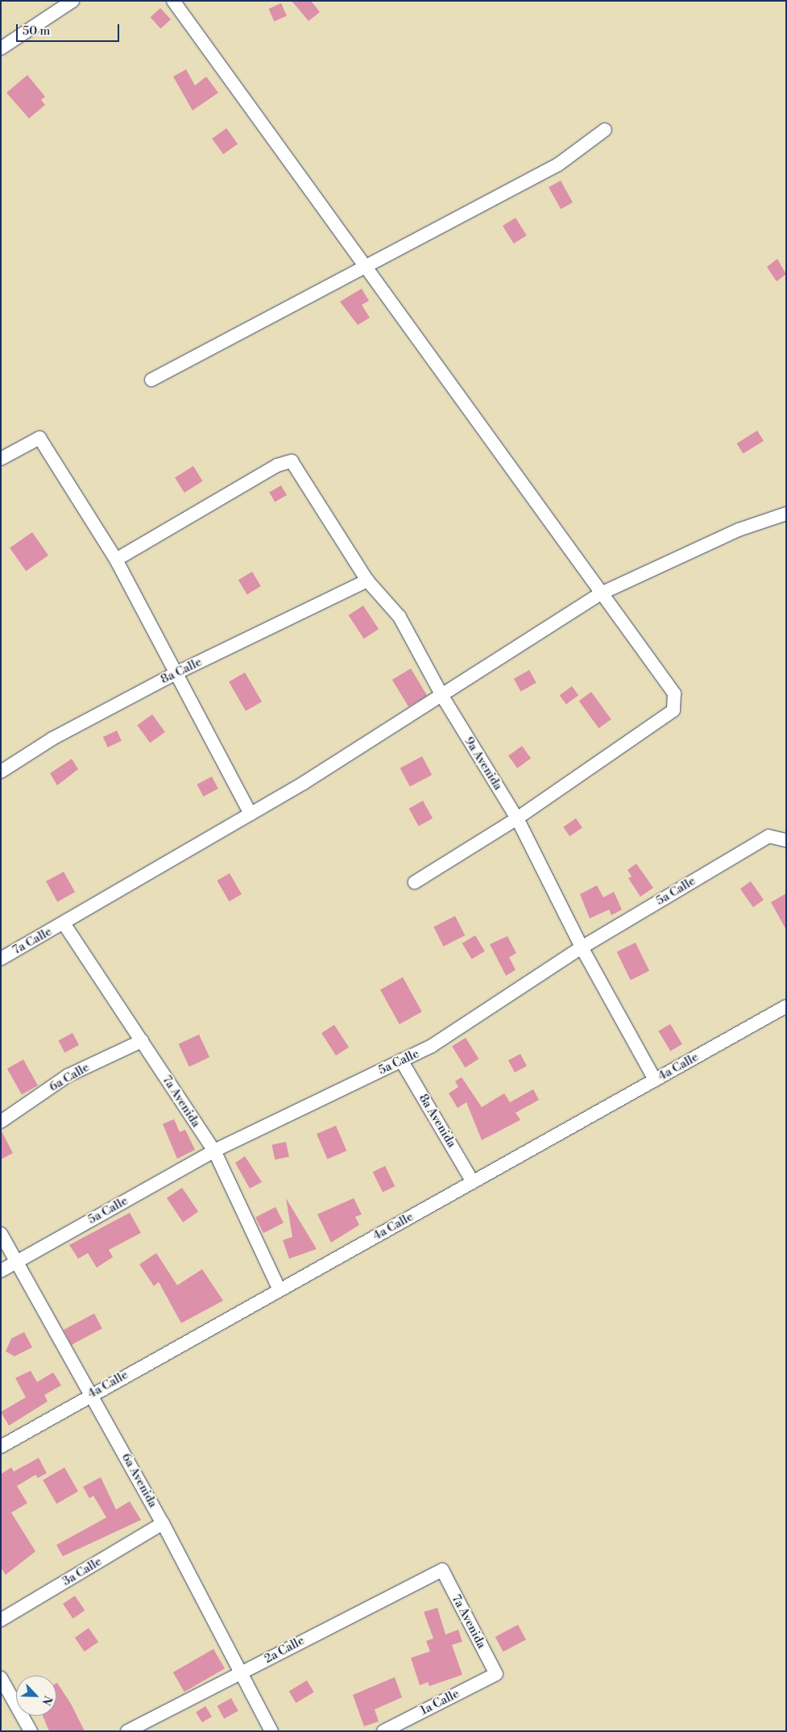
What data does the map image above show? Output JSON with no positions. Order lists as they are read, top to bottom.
{
  "streets": {
    "street": [
      "8a Calle",
      "9a Avenida",
      "5a Calle",
      "7a Calle",
      "4a Calle",
      "6a Calle",
      "7a Avenida",
      "8a Avenida",
      "6a Avenida",
      "3a Calle",
      "2a Calle",
      "1a Calle"
    ]
  },
  "crossings": [
    ["8a Calle", "9a Avenida"],
    ["9a Avenida", "5a Calle"],
    ["9a Avenida", "7a Calle"],
    ["9a Avenida", "4a Calle"],
    ["5a Calle", "7a Avenida"],
    ["5a Calle", "8a Avenida"],
    ["5a Calle", "6a Avenida"],
    ["7a Calle", "7a Avenida"],
    ["4a Calle", "7a Avenida"],
    ["4a Calle", "8a Avenida"],
    ["4a Calle", "6a Avenida"],
    ["6a Calle", "7a Avenida"],
    ["7a Avenida", "2a Calle"],
    ["7a Avenida", "1a Calle"],
    ["6a Avenida", "3a Calle"],
    ["6a Avenida", "2a Calle"]
  ],
  "scale_bar": "50 m",
  "north": "bottom right"
}
